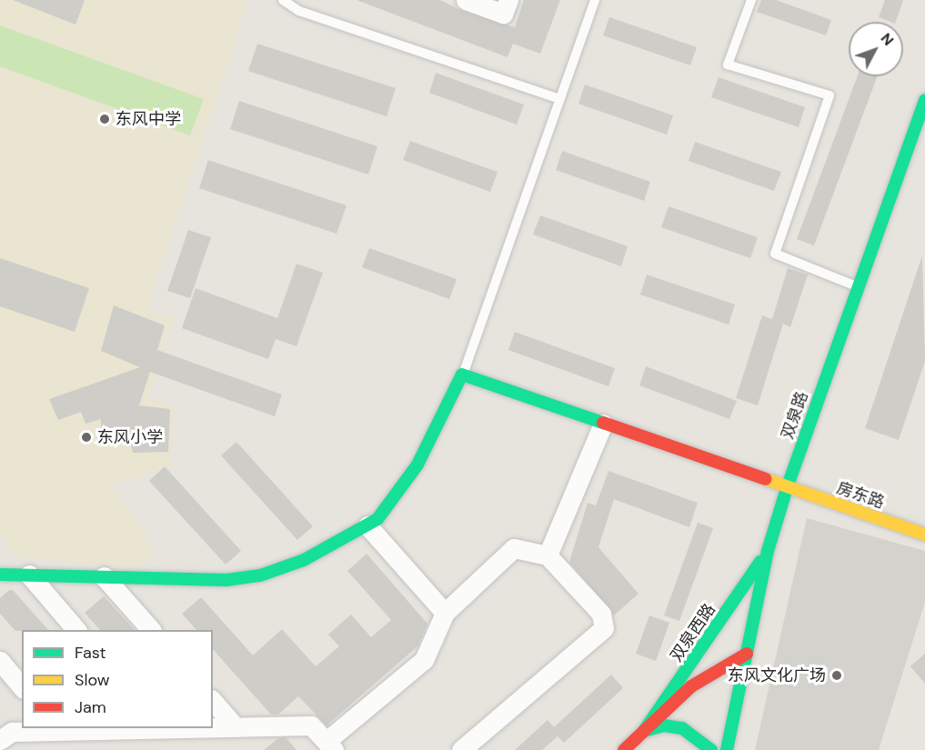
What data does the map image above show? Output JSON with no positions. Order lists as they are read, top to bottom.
{
  "streets": {
    "street": ["双泉路", "房东路", "双泉西路"]
  },
  "crossings": [
    ["双泉路", "房东路"],
    ["双泉路", "双泉西路"]
  ],
  "places": ["东风中学", "东风小学", "东风文化广场"],
  "legend": ["Fast", "Slow", "Jam"],
  "north": "top right"
}
